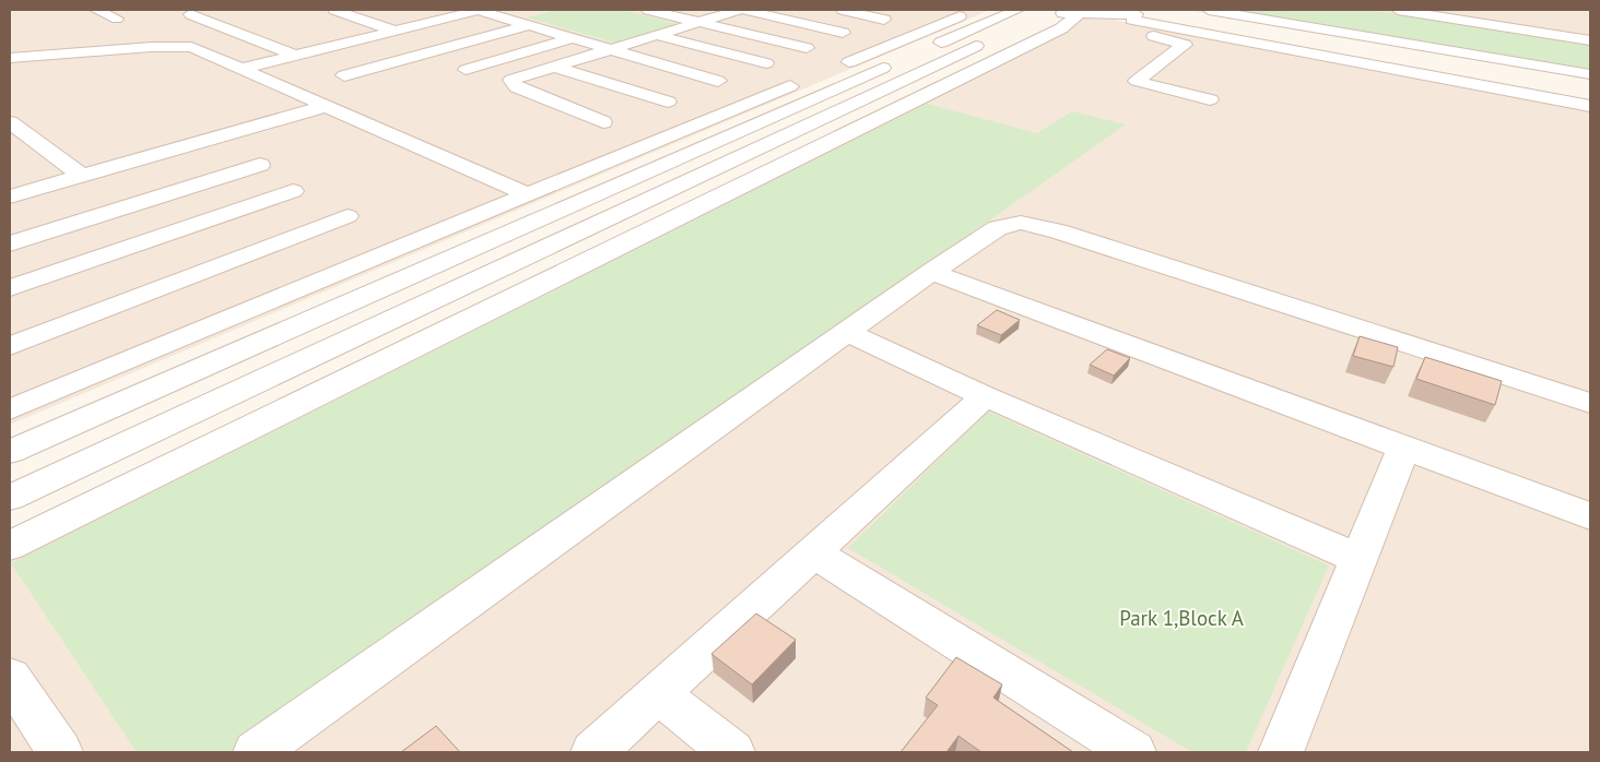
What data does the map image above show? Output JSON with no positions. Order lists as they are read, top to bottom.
{
  "parks": ["Park 1,Block A"]
}
